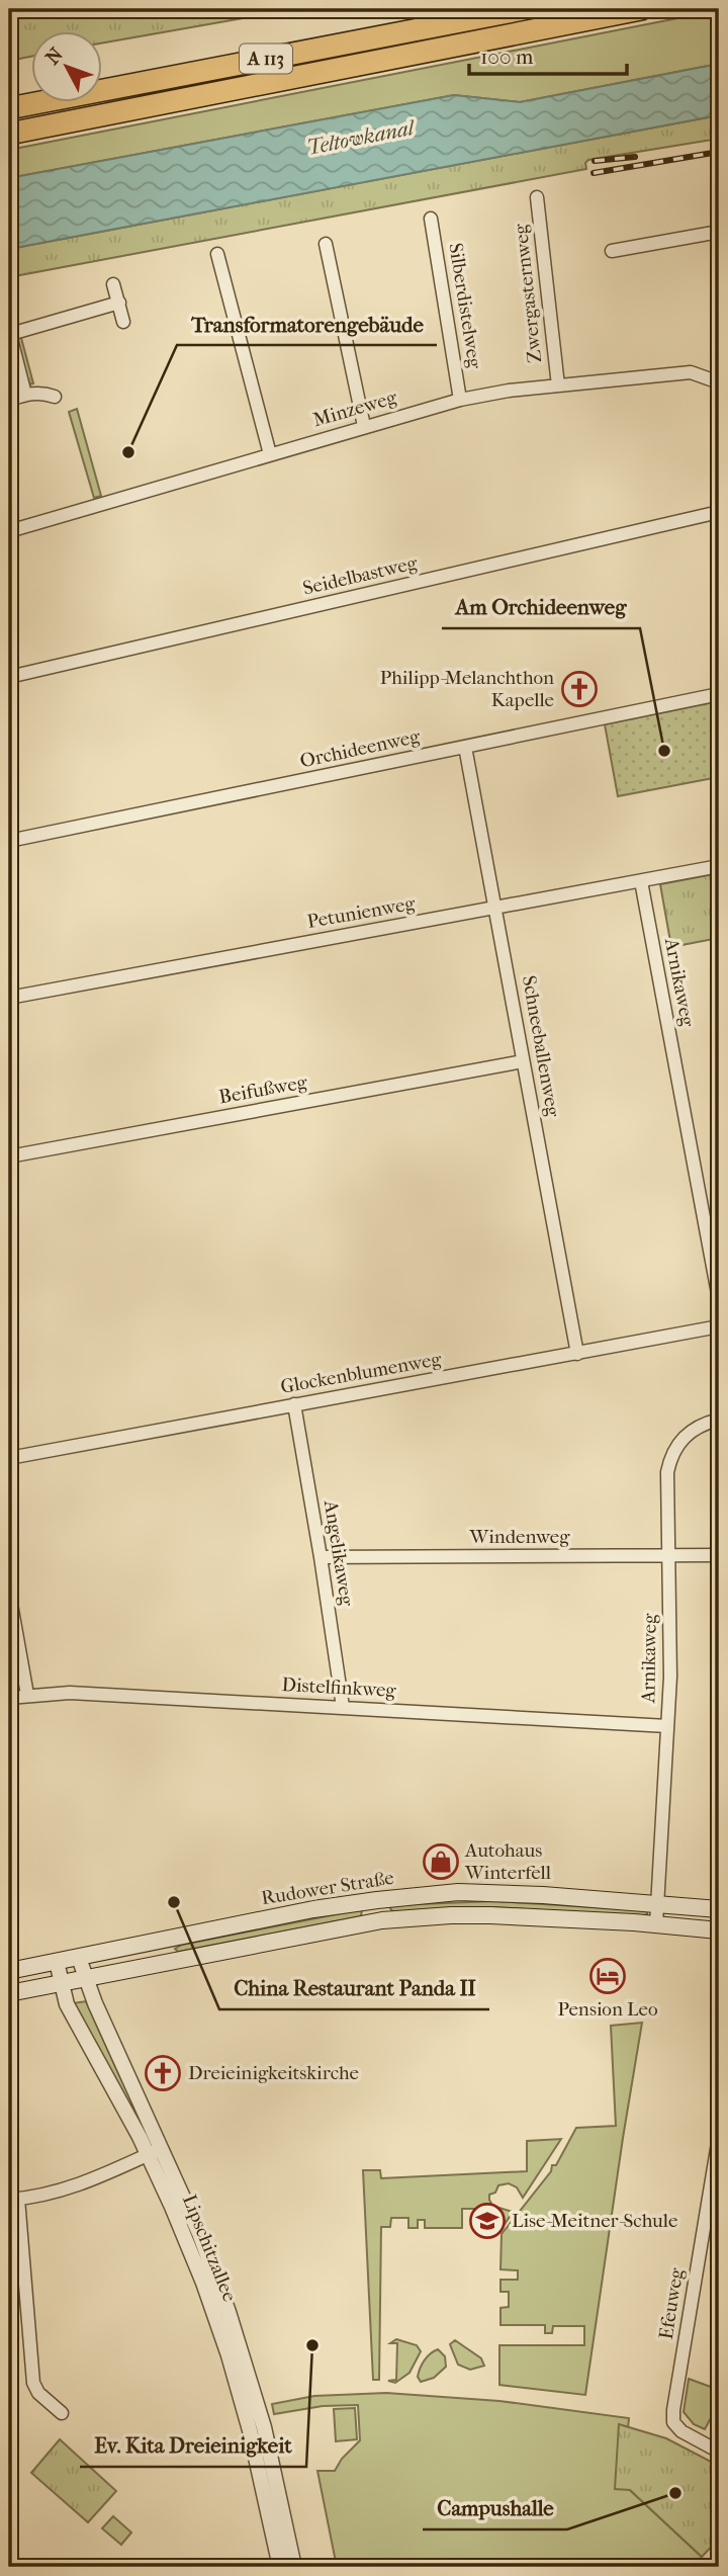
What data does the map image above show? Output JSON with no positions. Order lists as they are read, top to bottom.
{
  "streets": {
    "highway": ["A 113"],
    "main road": ["Rudower Straße"],
    "street": [
      "Zwergasternweg",
      "Silberdistelweg",
      "Minzeweg",
      "Seidelbastweg",
      "Orchideenweg",
      "Petunienweg",
      "Arnikaweg",
      "Schneeballenweg",
      "Beifußweg",
      "Glockenblumenweg",
      "Windenweg",
      "Angelikaweg",
      "Distelfinkweg",
      "Lipschitzallee",
      "Efeuweg"
    ]
  },
  "crossings": [
    ["Zwergasternweg", "Minzeweg"],
    ["Silberdistelweg", "Minzeweg"],
    ["Orchideenweg", "Schneeballenweg"],
    ["Petunienweg", "Arnikaweg"],
    ["Petunienweg", "Schneeballenweg"],
    ["Arnikaweg", "Windenweg"],
    ["Arnikaweg", "Distelfinkweg"],
    ["Arnikaweg", "Rudower Straße"],
    ["Schneeballenweg", "Beifußweg"],
    ["Schneeballenweg", "Glockenblumenweg"],
    ["Glockenblumenweg", "Angelikaweg"],
    ["Windenweg", "Angelikaweg"],
    ["Angelikaweg", "Distelfinkweg"],
    ["Rudower Straße", "Lipschitzallee"]
  ],
  "water": ["Teltowkanal"],
  "places": {
    "other": [
      "Transformatorengebäude",
      "Am Orchideenweg",
      "China Restaurant Panda II",
      "Ev. Kita Dreieinigkeit",
      "Campushalle"
    ],
    "church": ["Philipp-Melanchthon Kapelle", "Dreieinigkeitskirche"],
    "shop": ["Autohaus Winterfell"],
    "hotel": ["Pension Leo"],
    "school or university": ["Lise-Meitner-Schule"]
  },
  "scale_bar": "100 m",
  "north": "top left"
}
